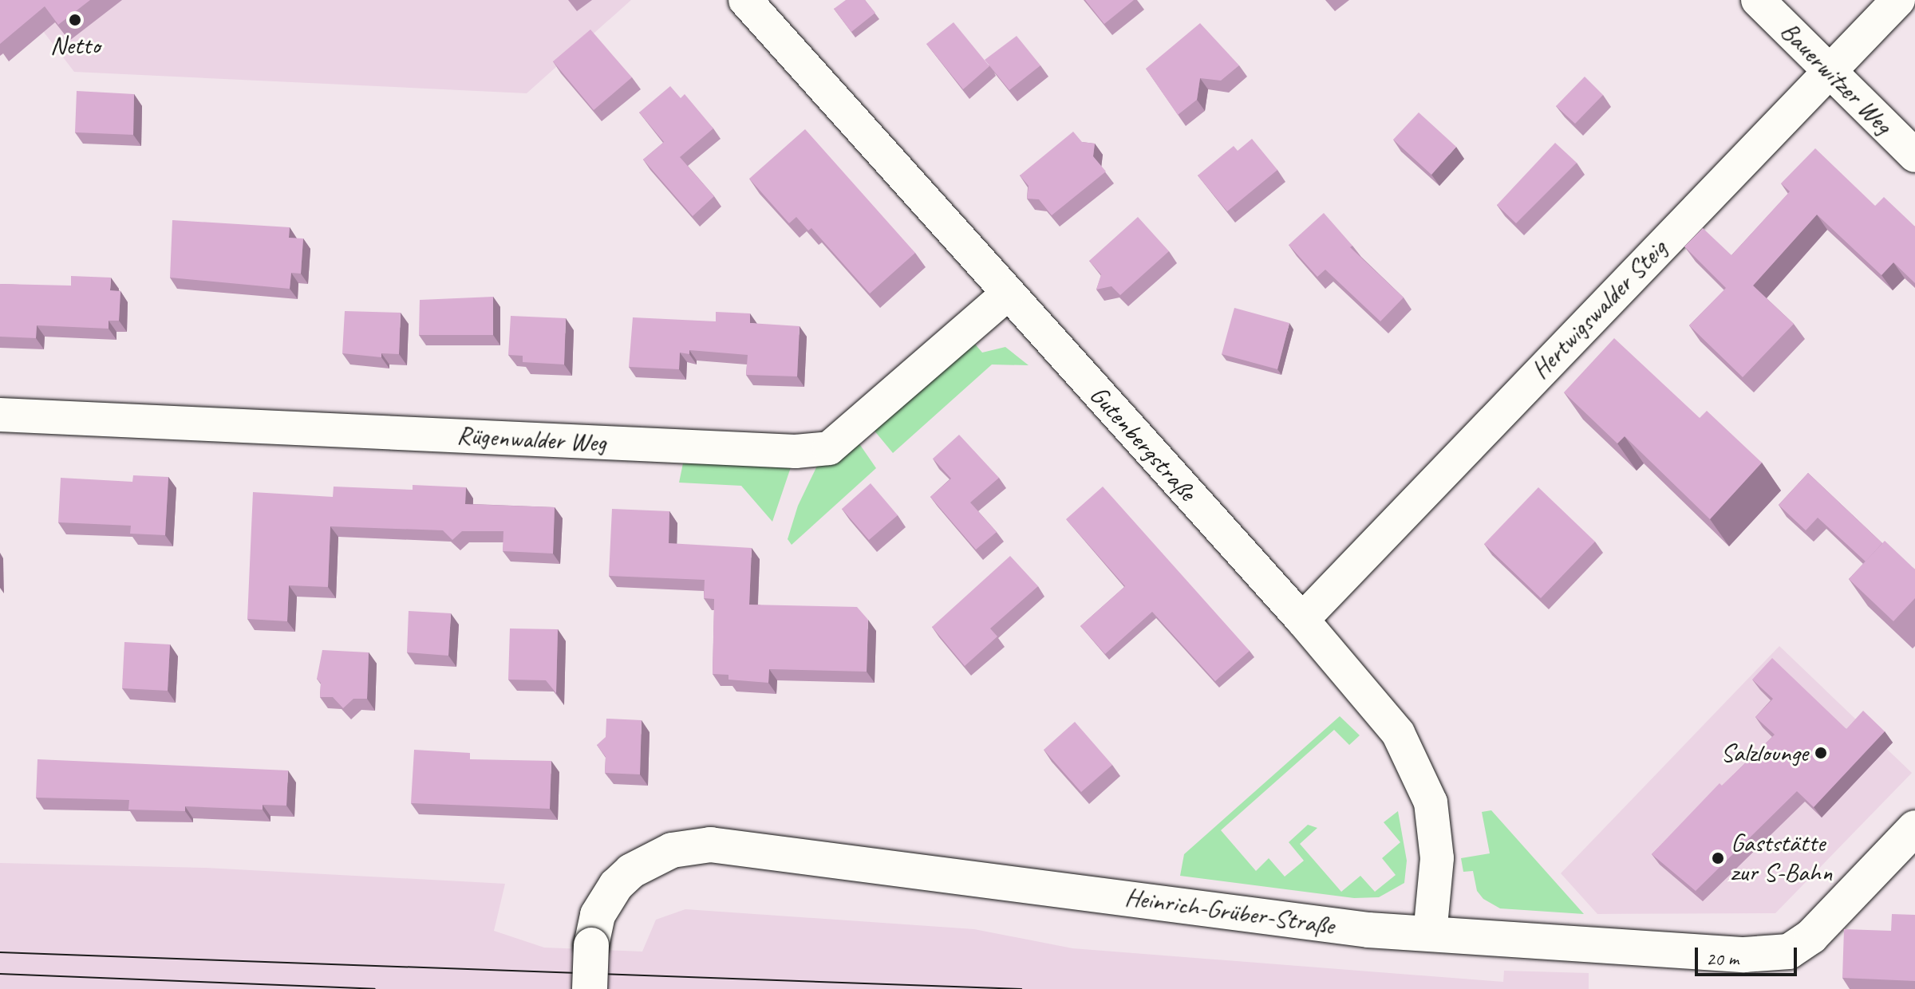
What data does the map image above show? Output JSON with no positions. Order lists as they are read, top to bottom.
{
  "streets": {
    "street": [
      "Bauerwitzer Weg",
      "Hertwigswalder Steig",
      "Rügenwalder Weg",
      "Gutenbergstraße",
      "Heinrich-Grüber-Straße"
    ]
  },
  "crossings": [
    ["Bauerwitzer Weg", "Hertwigswalder Steig"],
    ["Hertwigswalder Steig", "Gutenbergstraße"],
    ["Rügenwalder Weg", "Gutenbergstraße"],
    ["Gutenbergstraße", "Heinrich-Grüber-Straße"]
  ],
  "places": ["Netto", "Salzlounge", "Gaststätte zur S-Bahn"],
  "scale_bar": "20 m"
}
